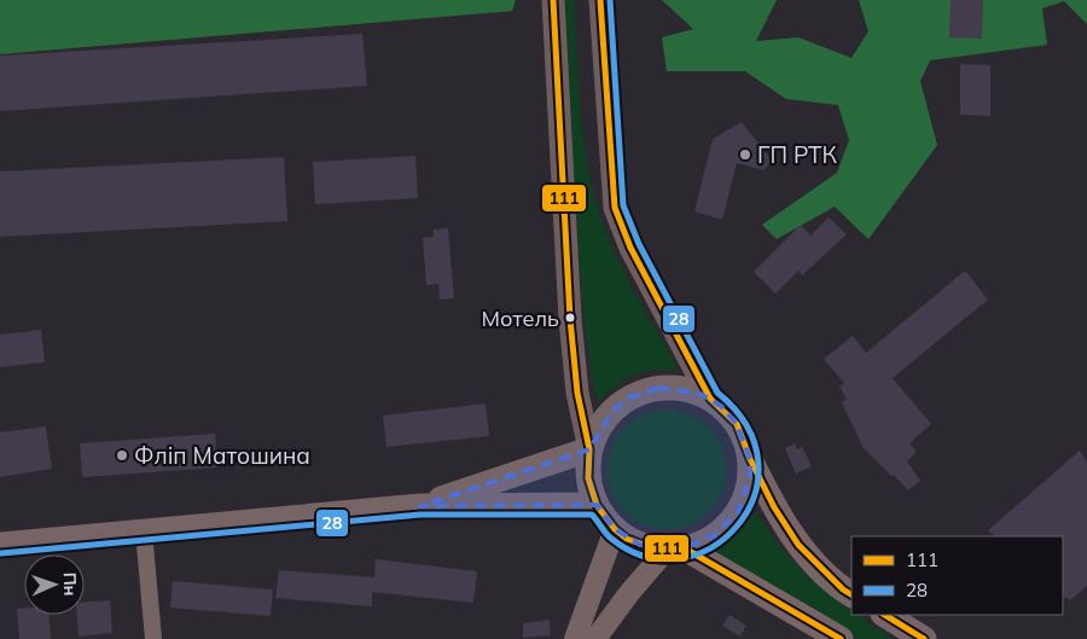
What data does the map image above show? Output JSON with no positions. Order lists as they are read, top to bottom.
{
  "places": ["ГП РТК", "Мотель", "Фліп Матошина"],
  "lines": ["transit line 111", "transit line 28"],
  "legend": ["111", "28"],
  "north": "right"
}
